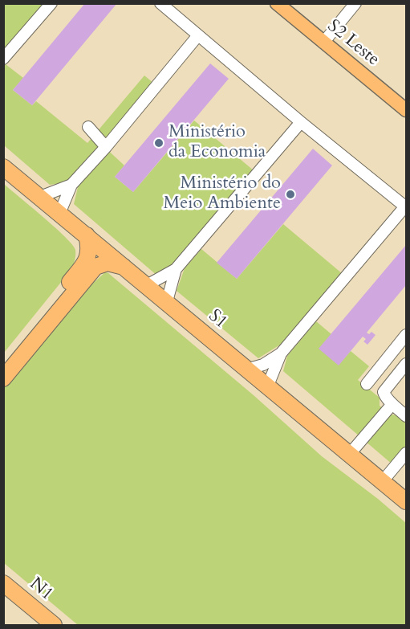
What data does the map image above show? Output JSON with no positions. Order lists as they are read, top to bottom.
{
  "streets": {
    "highway": ["S1", "N1"],
    "main road": ["S2 Leste"]
  },
  "places": ["Ministério da Economia", "Ministério do Meio Ambiente"]
}
